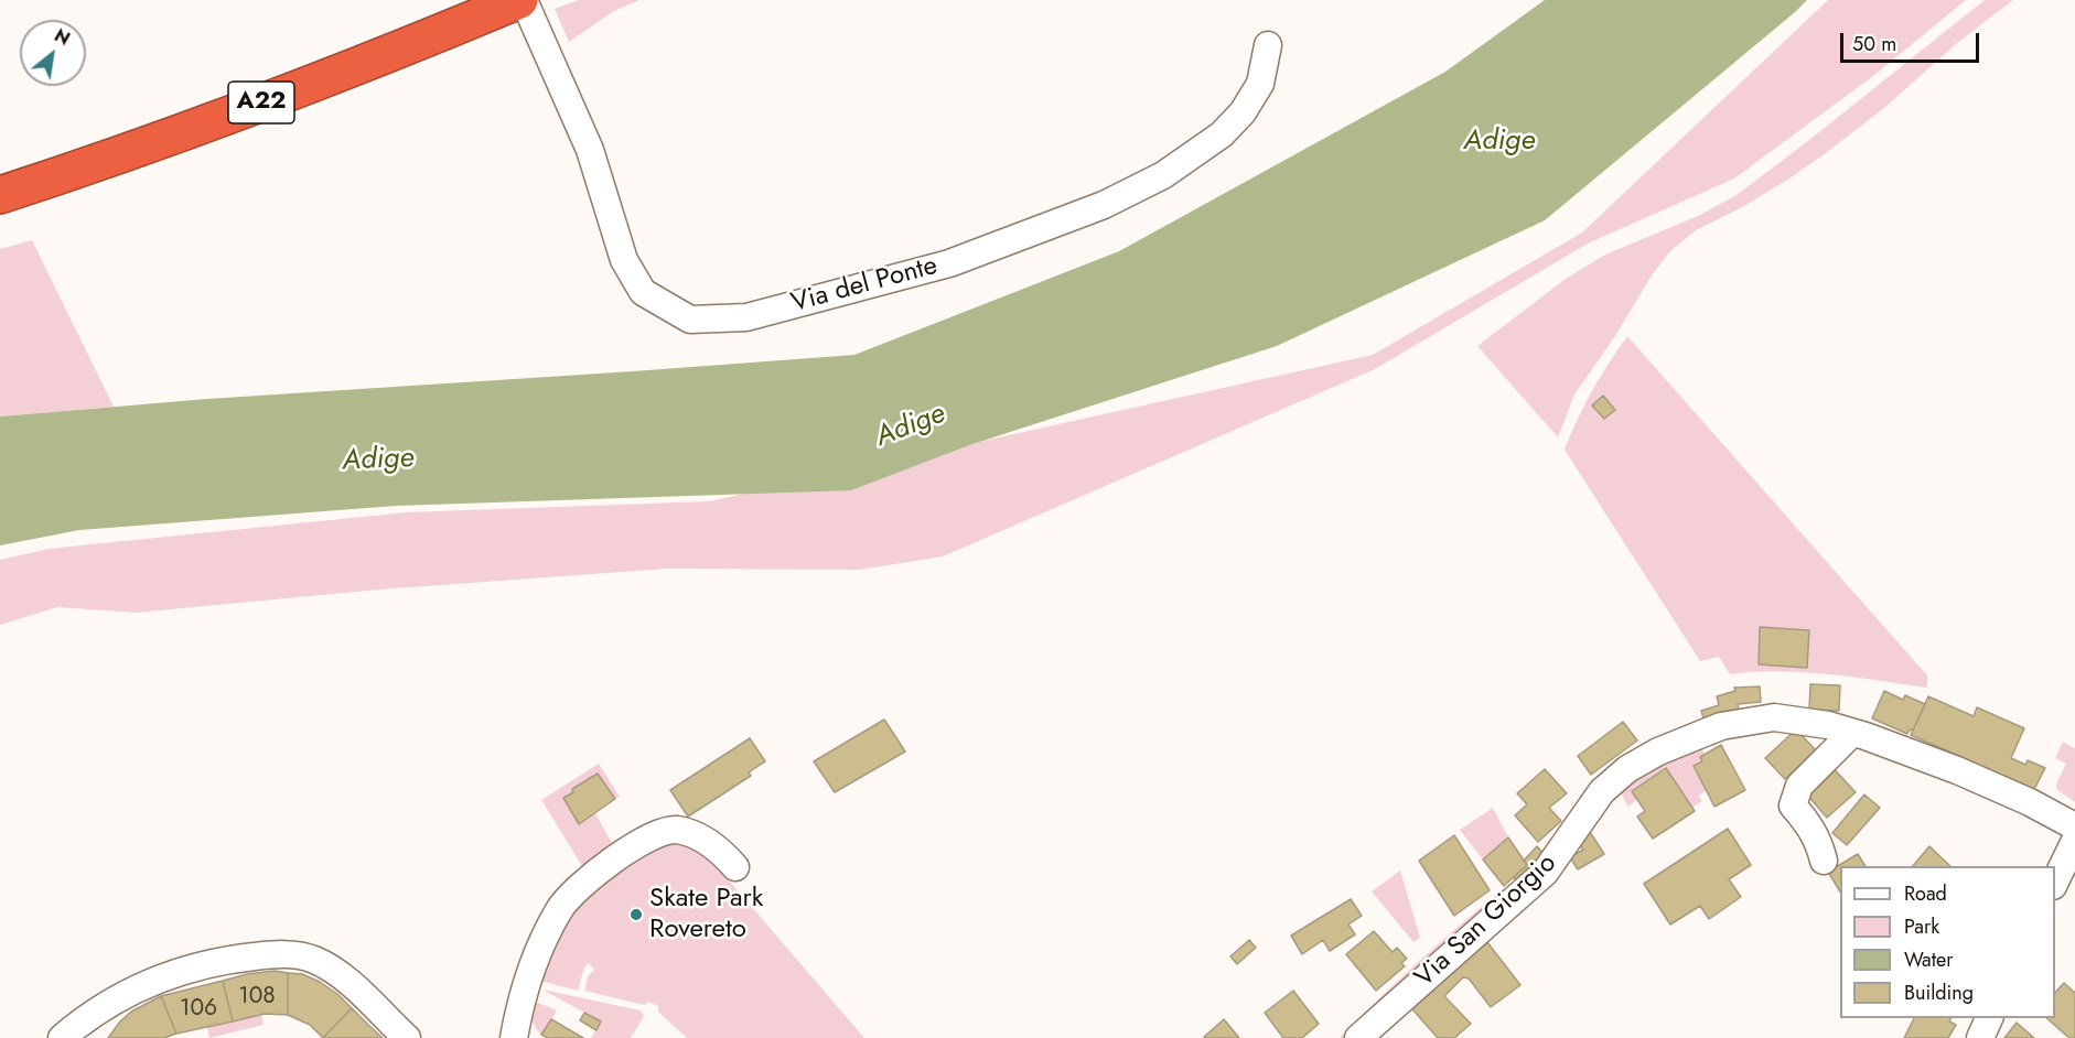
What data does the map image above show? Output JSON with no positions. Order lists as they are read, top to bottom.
{
  "streets": {
    "highway": ["A22"],
    "street": ["Via del Ponte", "Via San Giorgio"]
  },
  "crossings": [
    ["A22", "Via del Ponte"]
  ],
  "water": ["Adige"],
  "places": ["Skate Park Rovereto"],
  "house_numbers": ["108", "106"],
  "legend": [
    "Road",
    "Park",
    "Water",
    "Building"
  ],
  "scale_bar": "50 m",
  "north": "top right"
}
